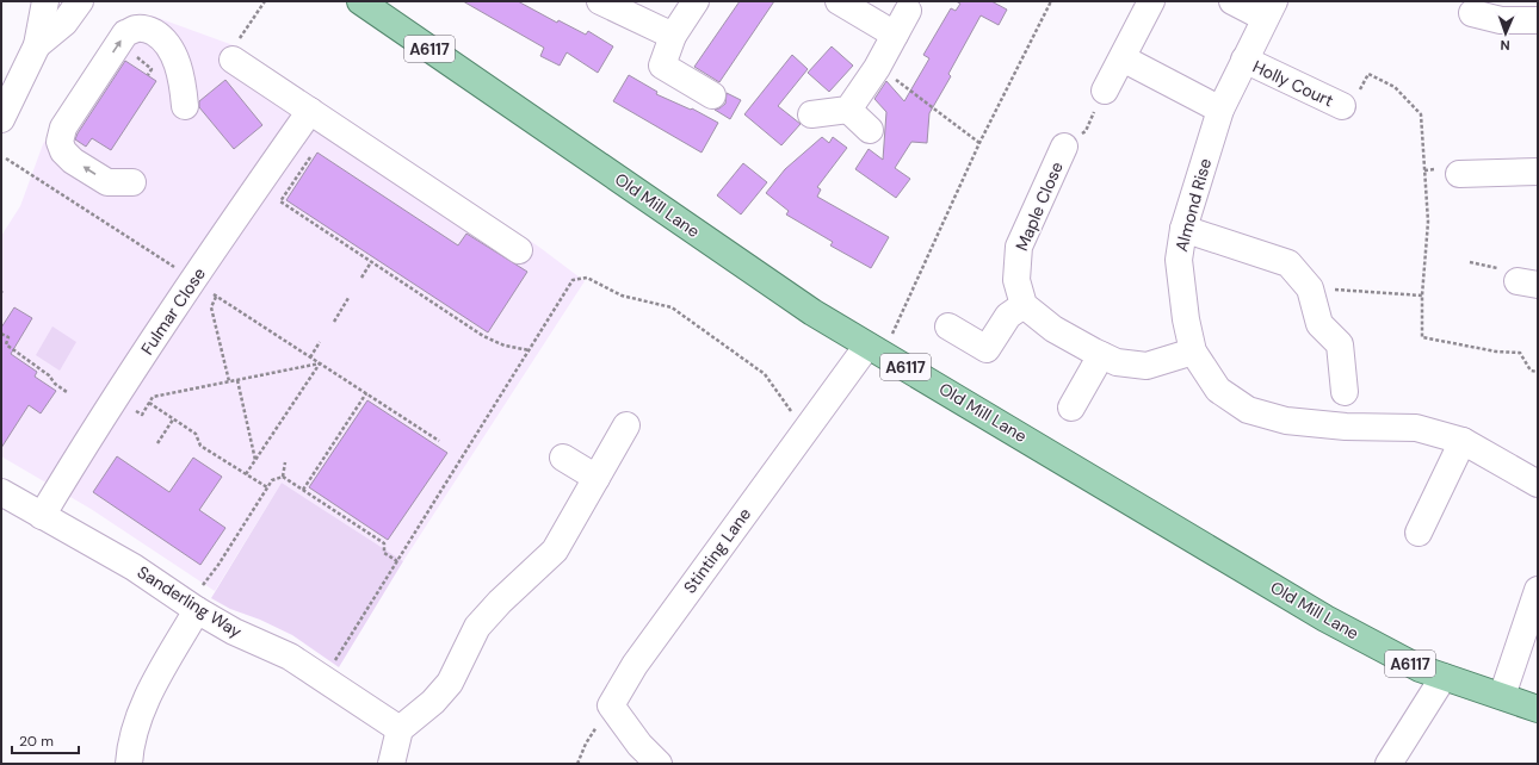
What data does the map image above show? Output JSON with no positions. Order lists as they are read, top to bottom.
{
  "streets": {
    "main road": ["A6117", "Old Mill Lane"],
    "street": [
      "Holly Court",
      "Almond Rise",
      "Maple Close",
      "Fulmar Close",
      "Stinting Lane",
      "Sanderling Way"
    ]
  },
  "crossings": [
    ["Holly Court", "Almond Rise"],
    ["Old Mill Lane", "Stinting Lane"],
    ["Fulmar Close", "Sanderling Way"]
  ],
  "scale_bar": "20 m",
  "north": "bottom"
}
